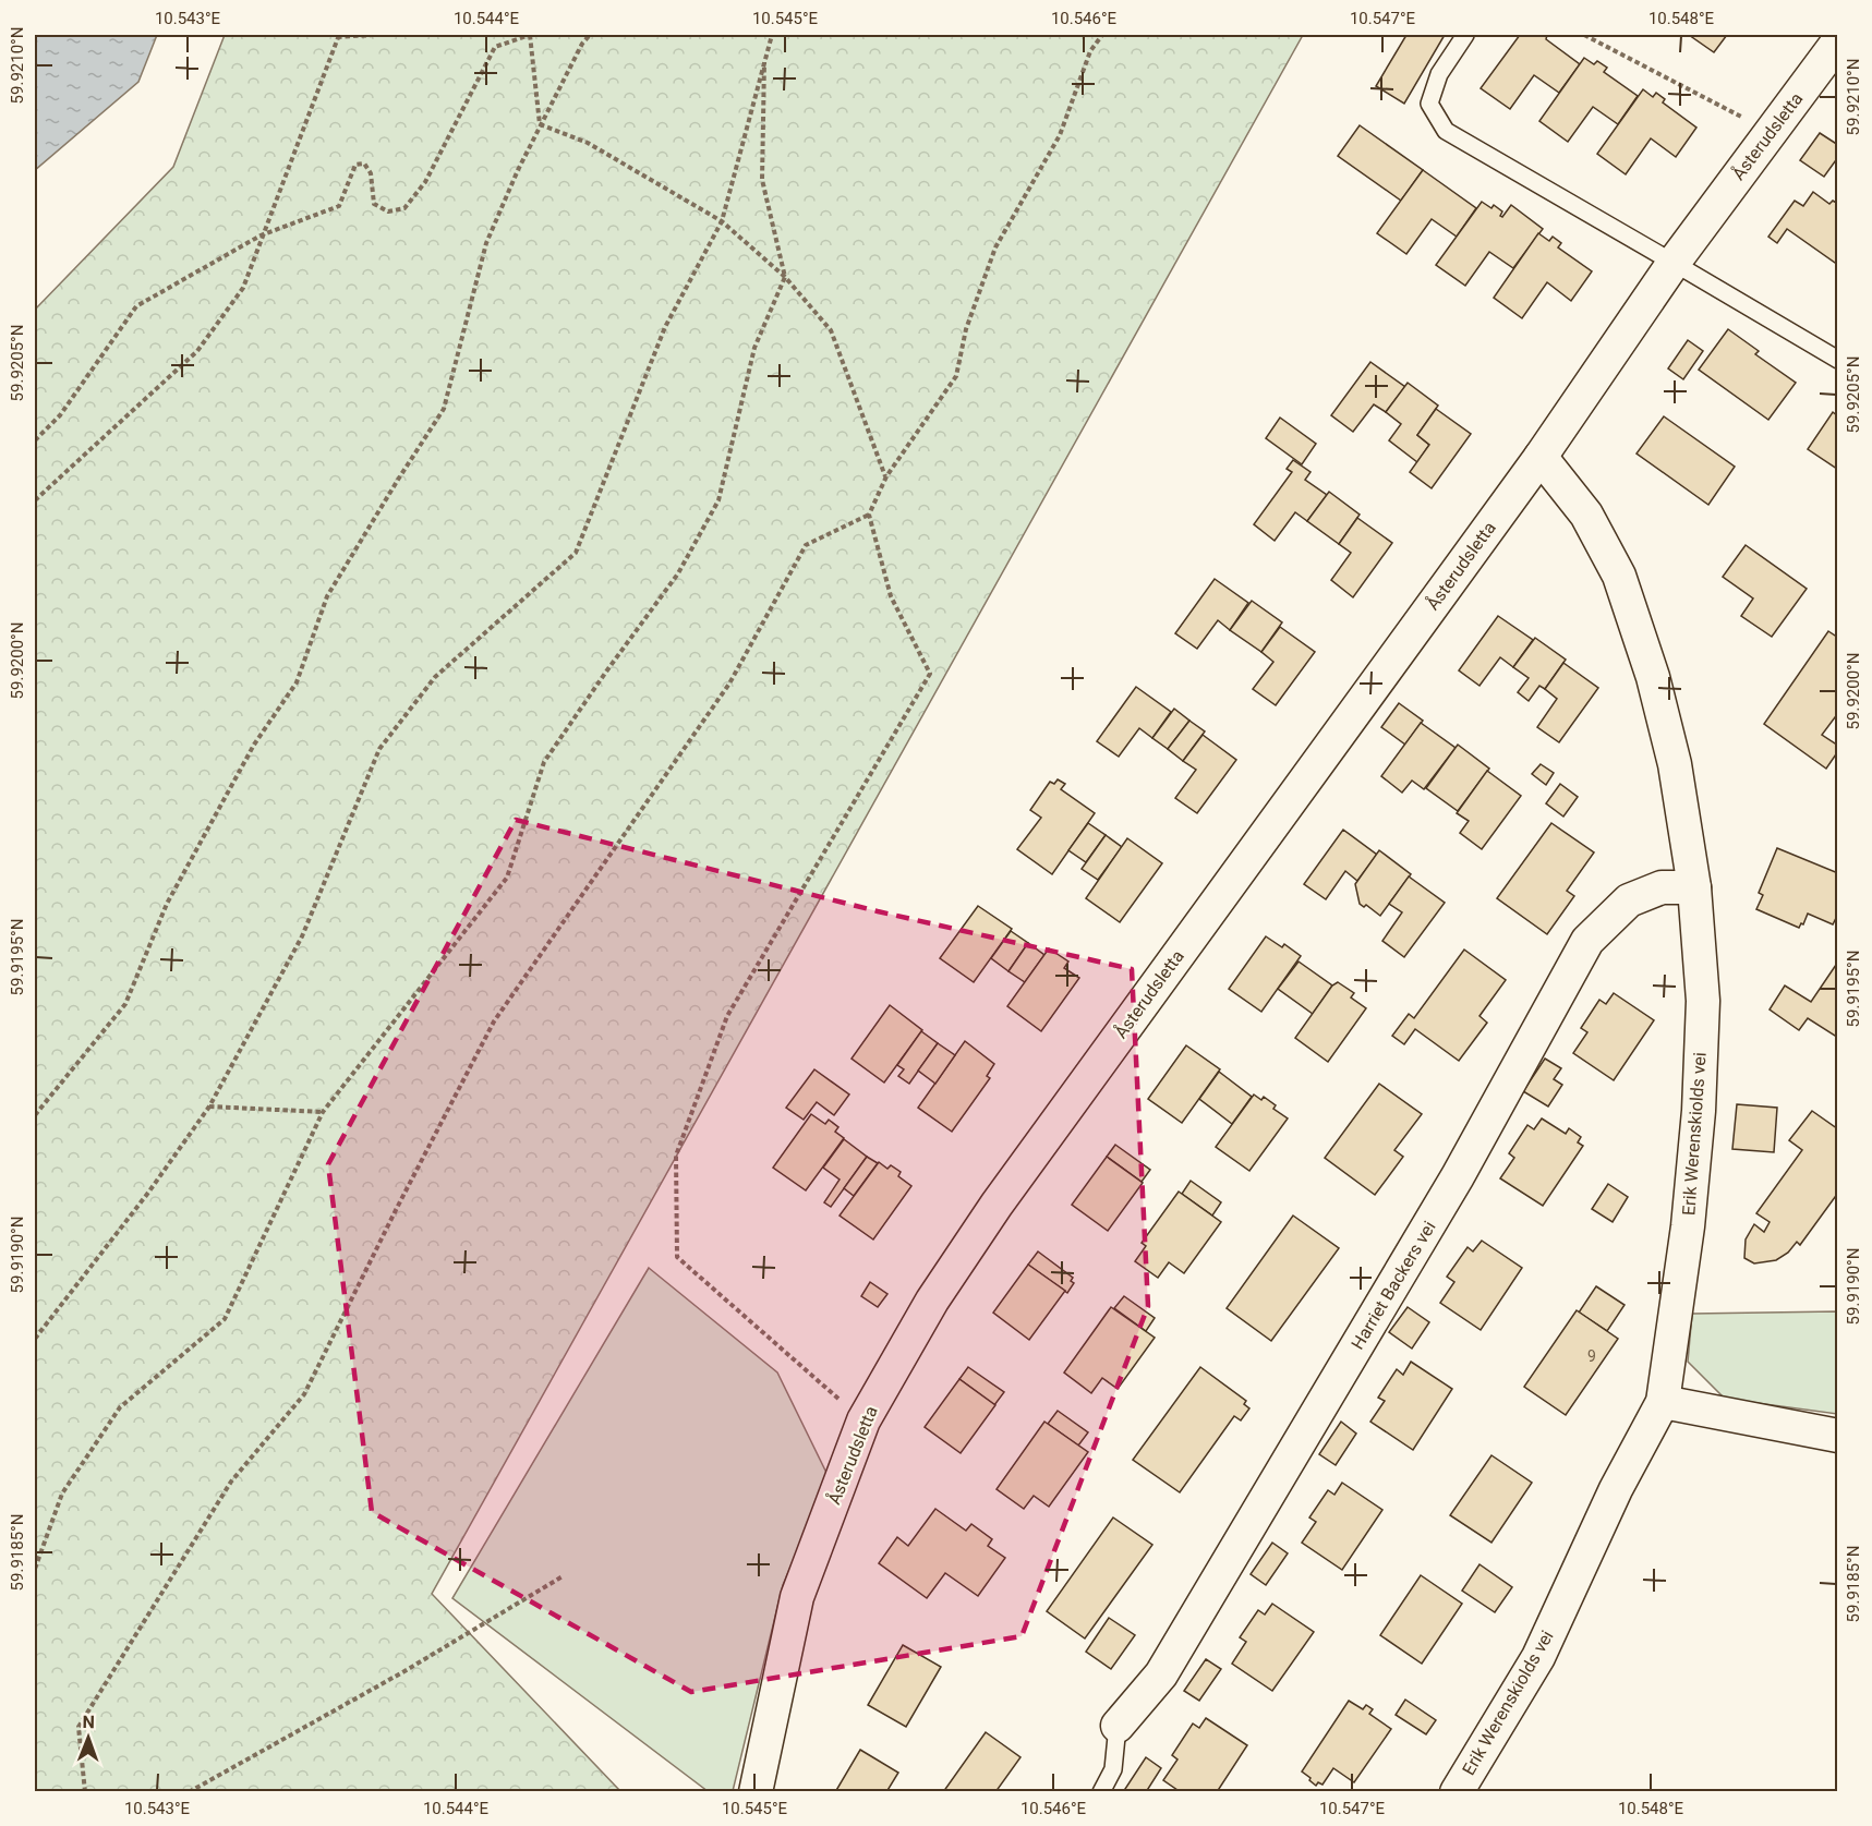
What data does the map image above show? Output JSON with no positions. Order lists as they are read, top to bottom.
{
  "streets": {
    "street": ["Åsterudsletta", "Erik Werenskiolds vei", "Harriet Backers vei"]
  },
  "crossings": [
    ["Åsterudsletta", "Erik Werenskiolds vei"],
    ["Erik Werenskiolds vei", "Harriet Backers vei"]
  ],
  "house_numbers": ["9"],
  "north": "top",
  "coordinates": [
    "10.543°E",
    "10.544°E",
    "10.545°E",
    "10.546°E",
    "10.547°E",
    "10.548°E",
    "59.9210°N",
    "59.9205°N",
    "59.9200°N",
    "59.9195°N",
    "59.9190°N",
    "59.9185°N"
  ]
}
